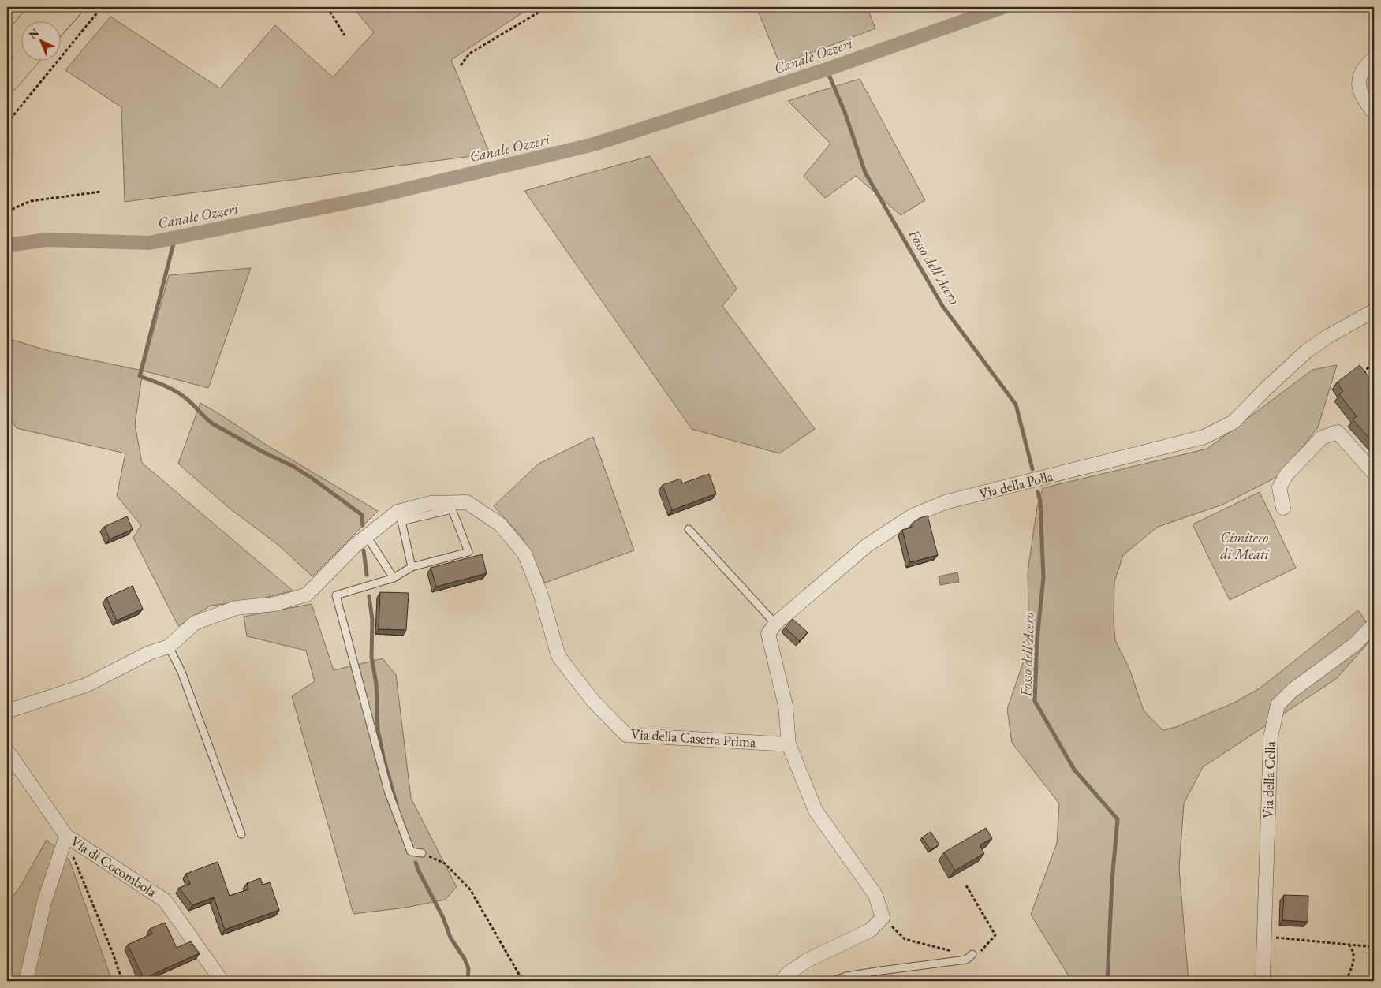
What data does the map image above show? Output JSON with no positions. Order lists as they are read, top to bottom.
{
  "streets": {
    "street": [
      "Via della Polla",
      "Via della Casetta Prima",
      "Via della Cella",
      "Via di Cocombola"
    ]
  },
  "water": ["Canale Ozzeri", "Fosso dell'Acero"],
  "parks": ["Cimitero di Meati"],
  "north": "top left"
}
